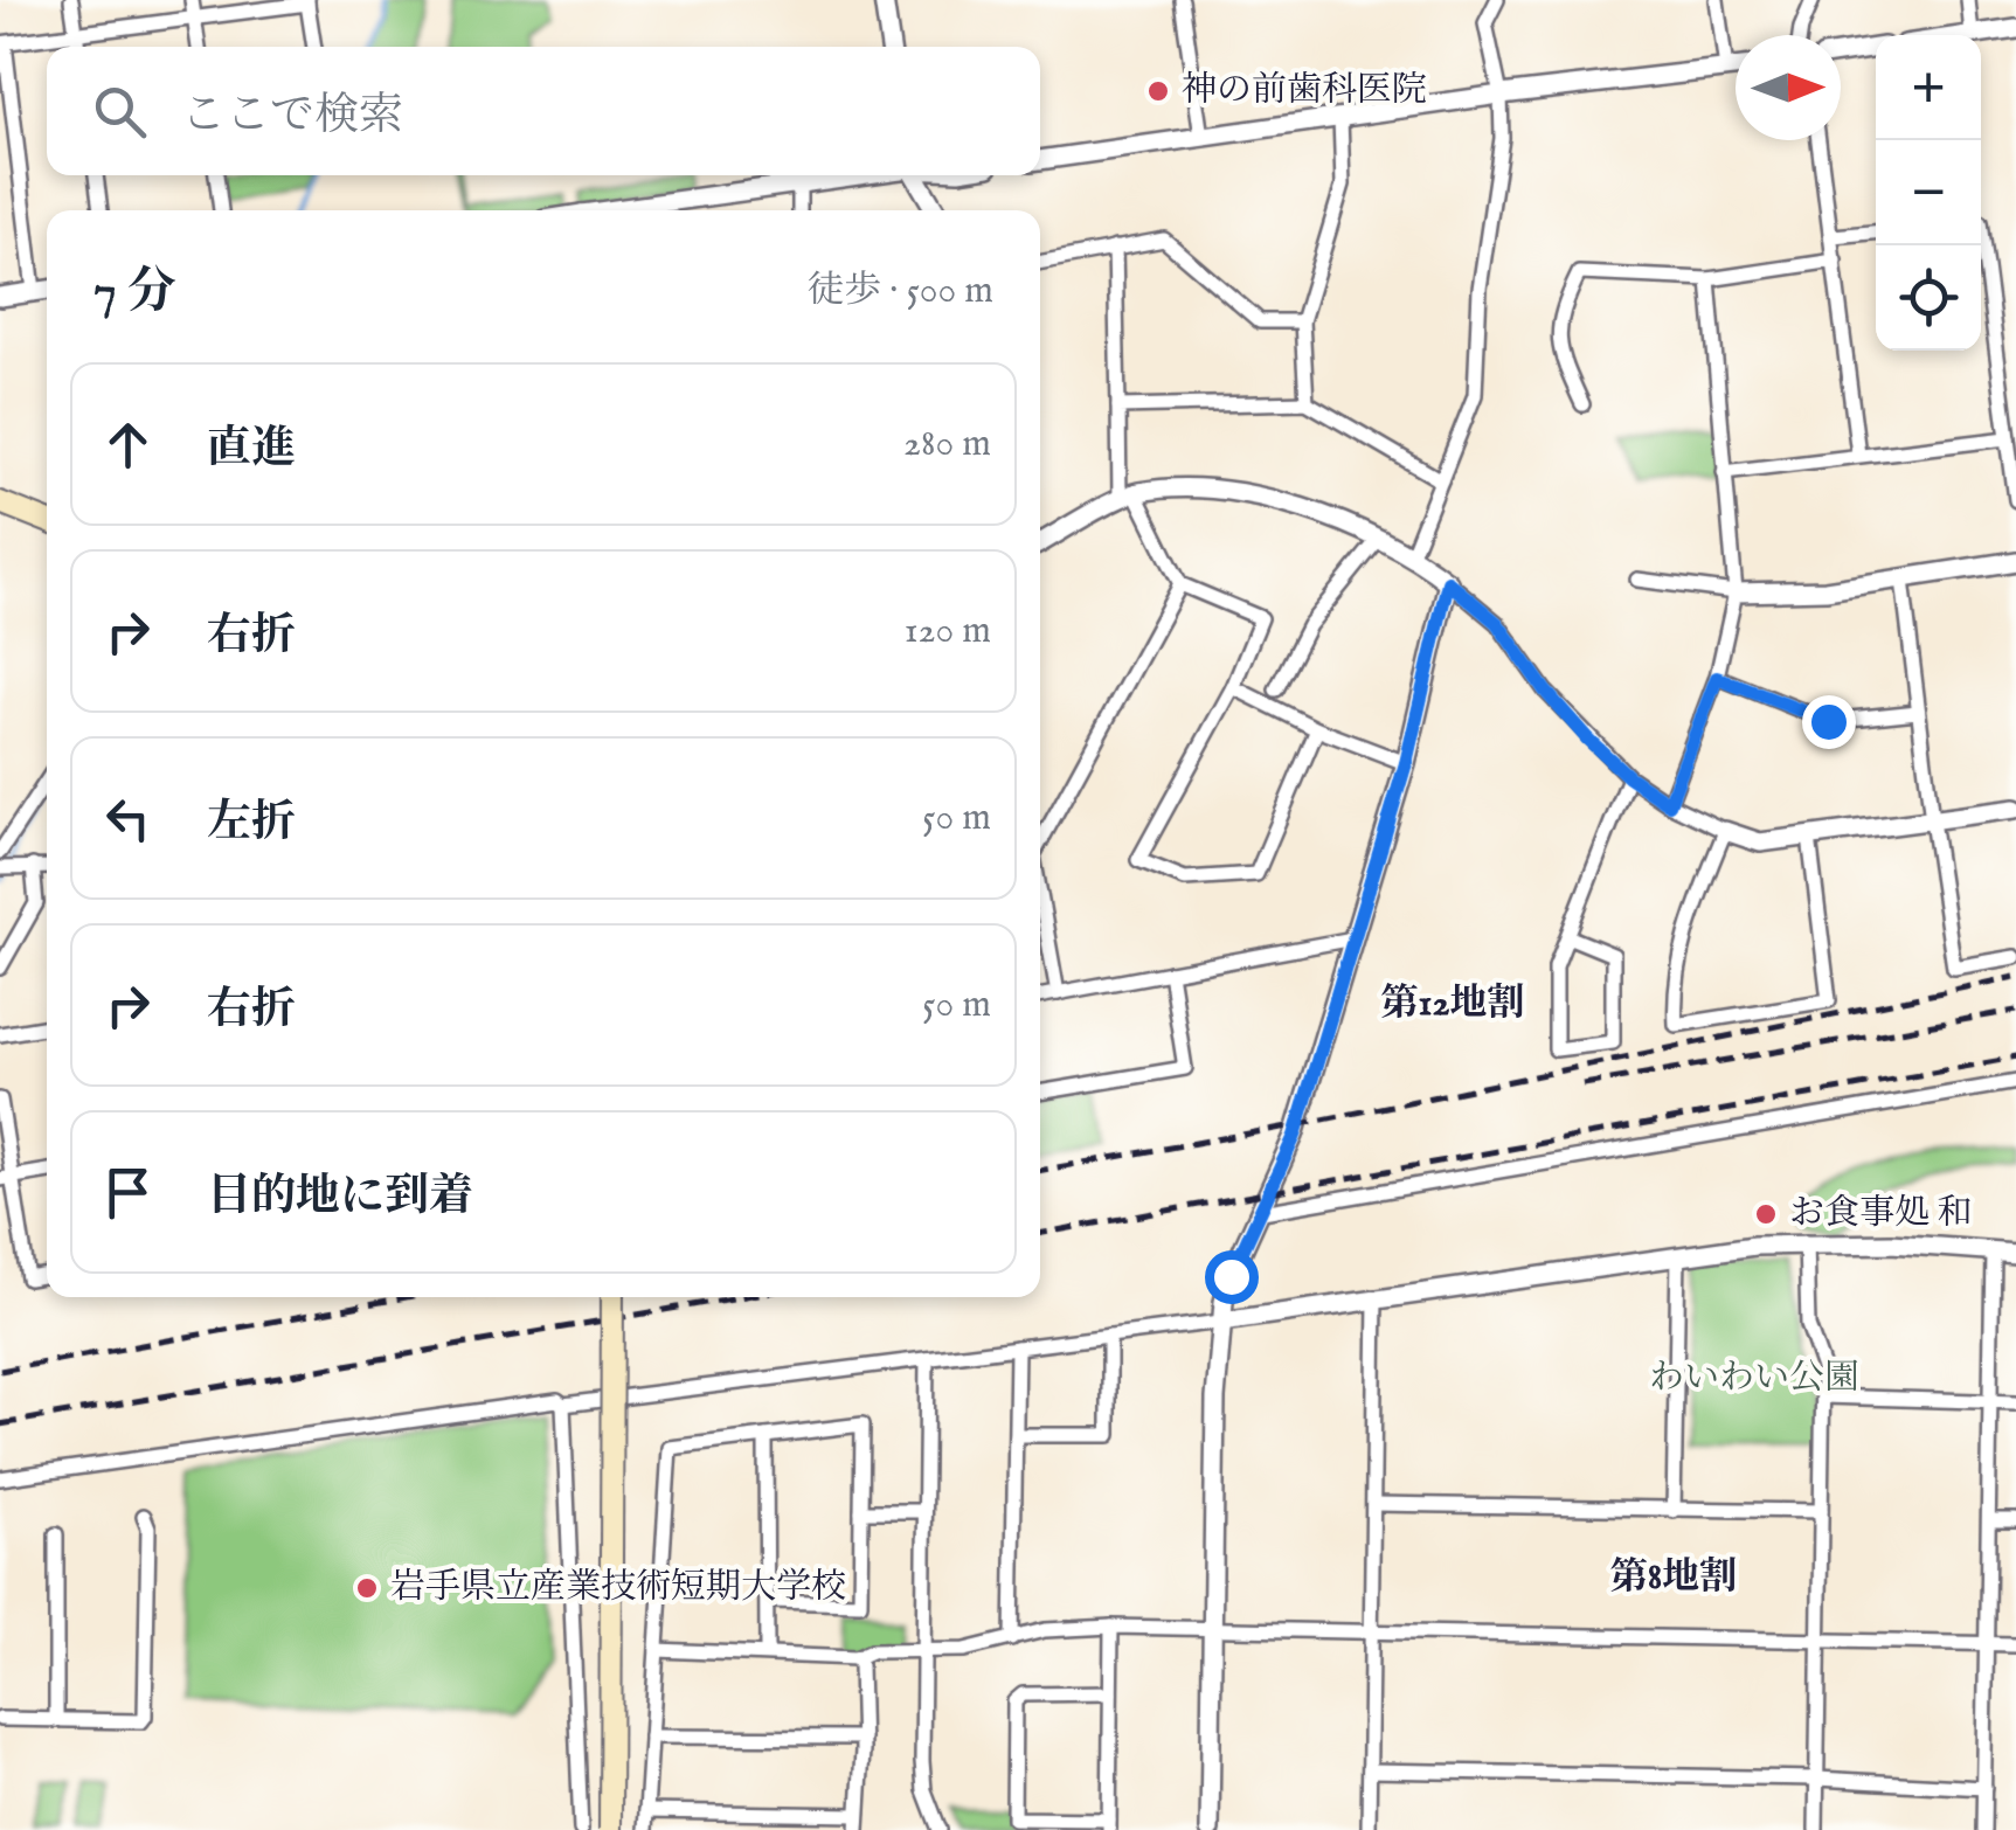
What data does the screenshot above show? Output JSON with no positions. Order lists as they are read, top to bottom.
{
  "districts": ["第12地割", "第8地割"],
  "parks": ["わいわい公園"],
  "places": ["神の前歯科医院", "お食事処 和", "岩手県立産業技術短期大学校"],
  "north": "right",
  "page": {
    "map_buttons": ["+", "−"],
    "search": "ここで検索",
    "heading": ["7 分", "徒歩 · 500 m"],
    "list": [
      ["直進", "280 m"],
      ["右折", "120 m"],
      ["左折", "50 m"],
      ["右折", "50 m"],
      "目的地に到着"
    ]
  }
}
